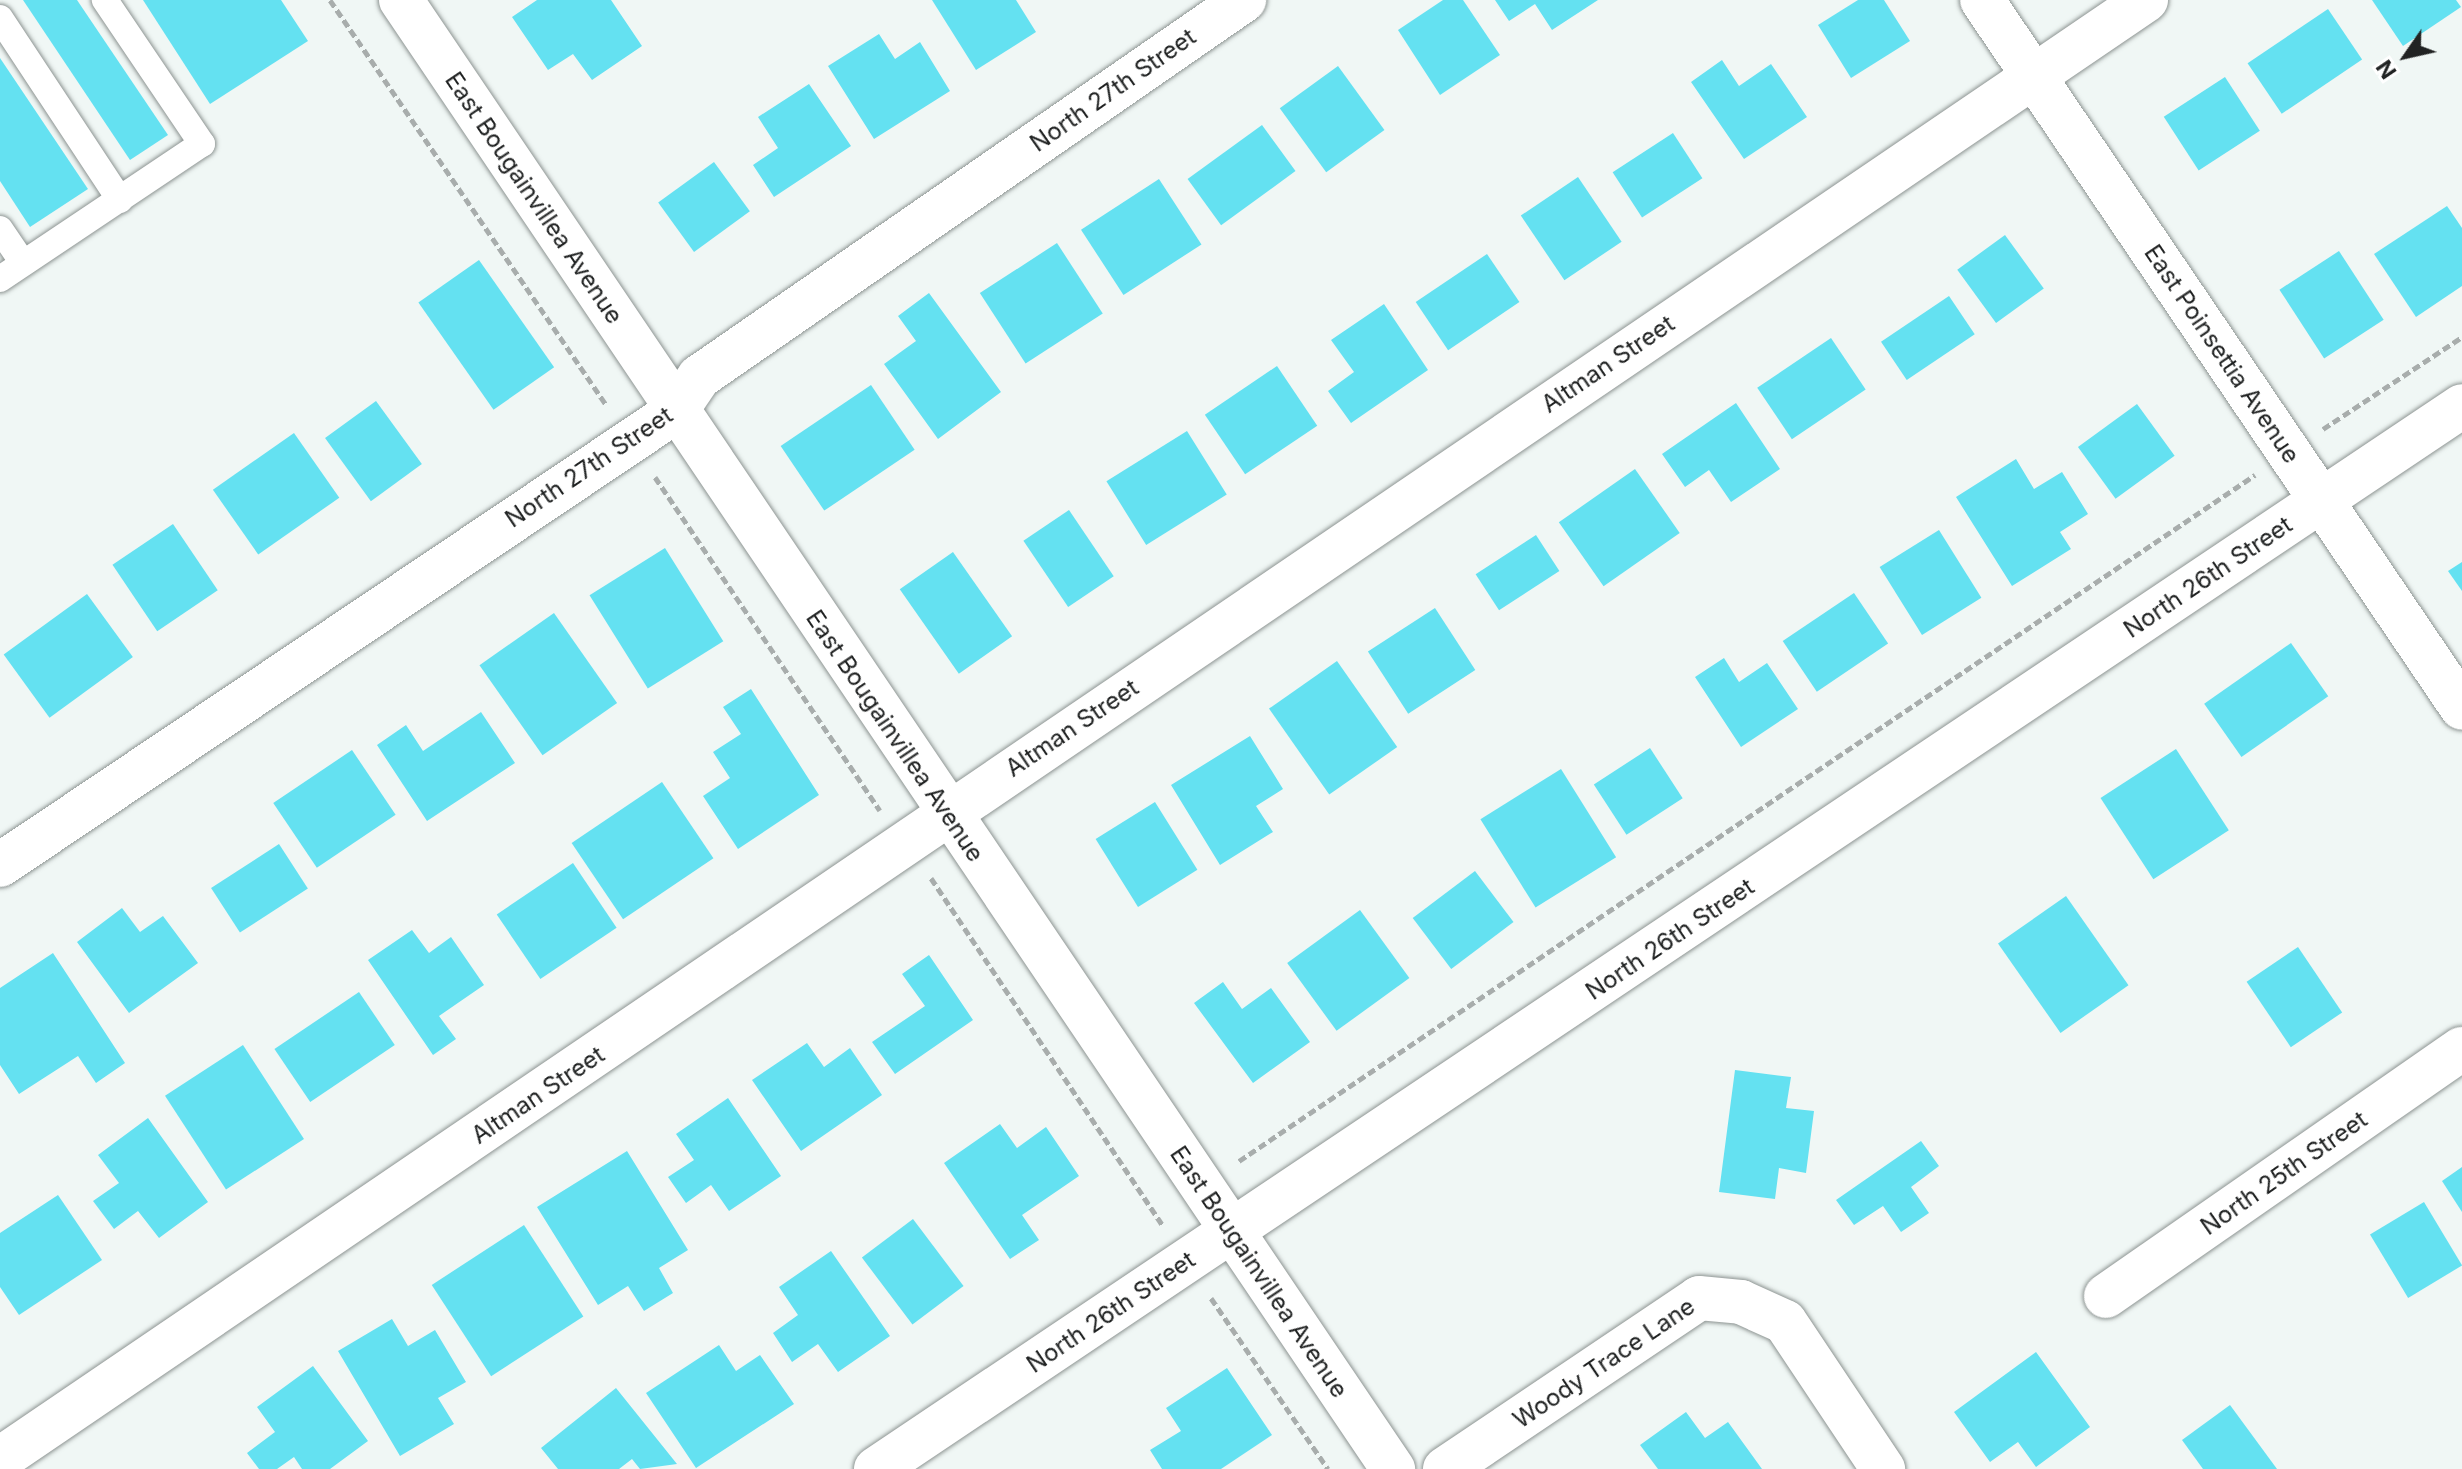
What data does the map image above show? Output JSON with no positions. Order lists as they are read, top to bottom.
{
  "streets": {
    "street": [
      "North 27th Street",
      "East Bougainvillea Avenue",
      "East Poinsettia Avenue",
      "Altman Street",
      "North 26th Street",
      "North 25th Street",
      "Woody Trace Lane"
    ]
  },
  "crossings": [
    ["North 27th Street", "East Bougainvillea Avenue"],
    ["East Bougainvillea Avenue", "Altman Street"],
    ["East Bougainvillea Avenue", "North 26th Street"],
    ["East Poinsettia Avenue", "Altman Street"],
    ["East Poinsettia Avenue", "North 26th Street"]
  ],
  "north": "bottom left"
}
